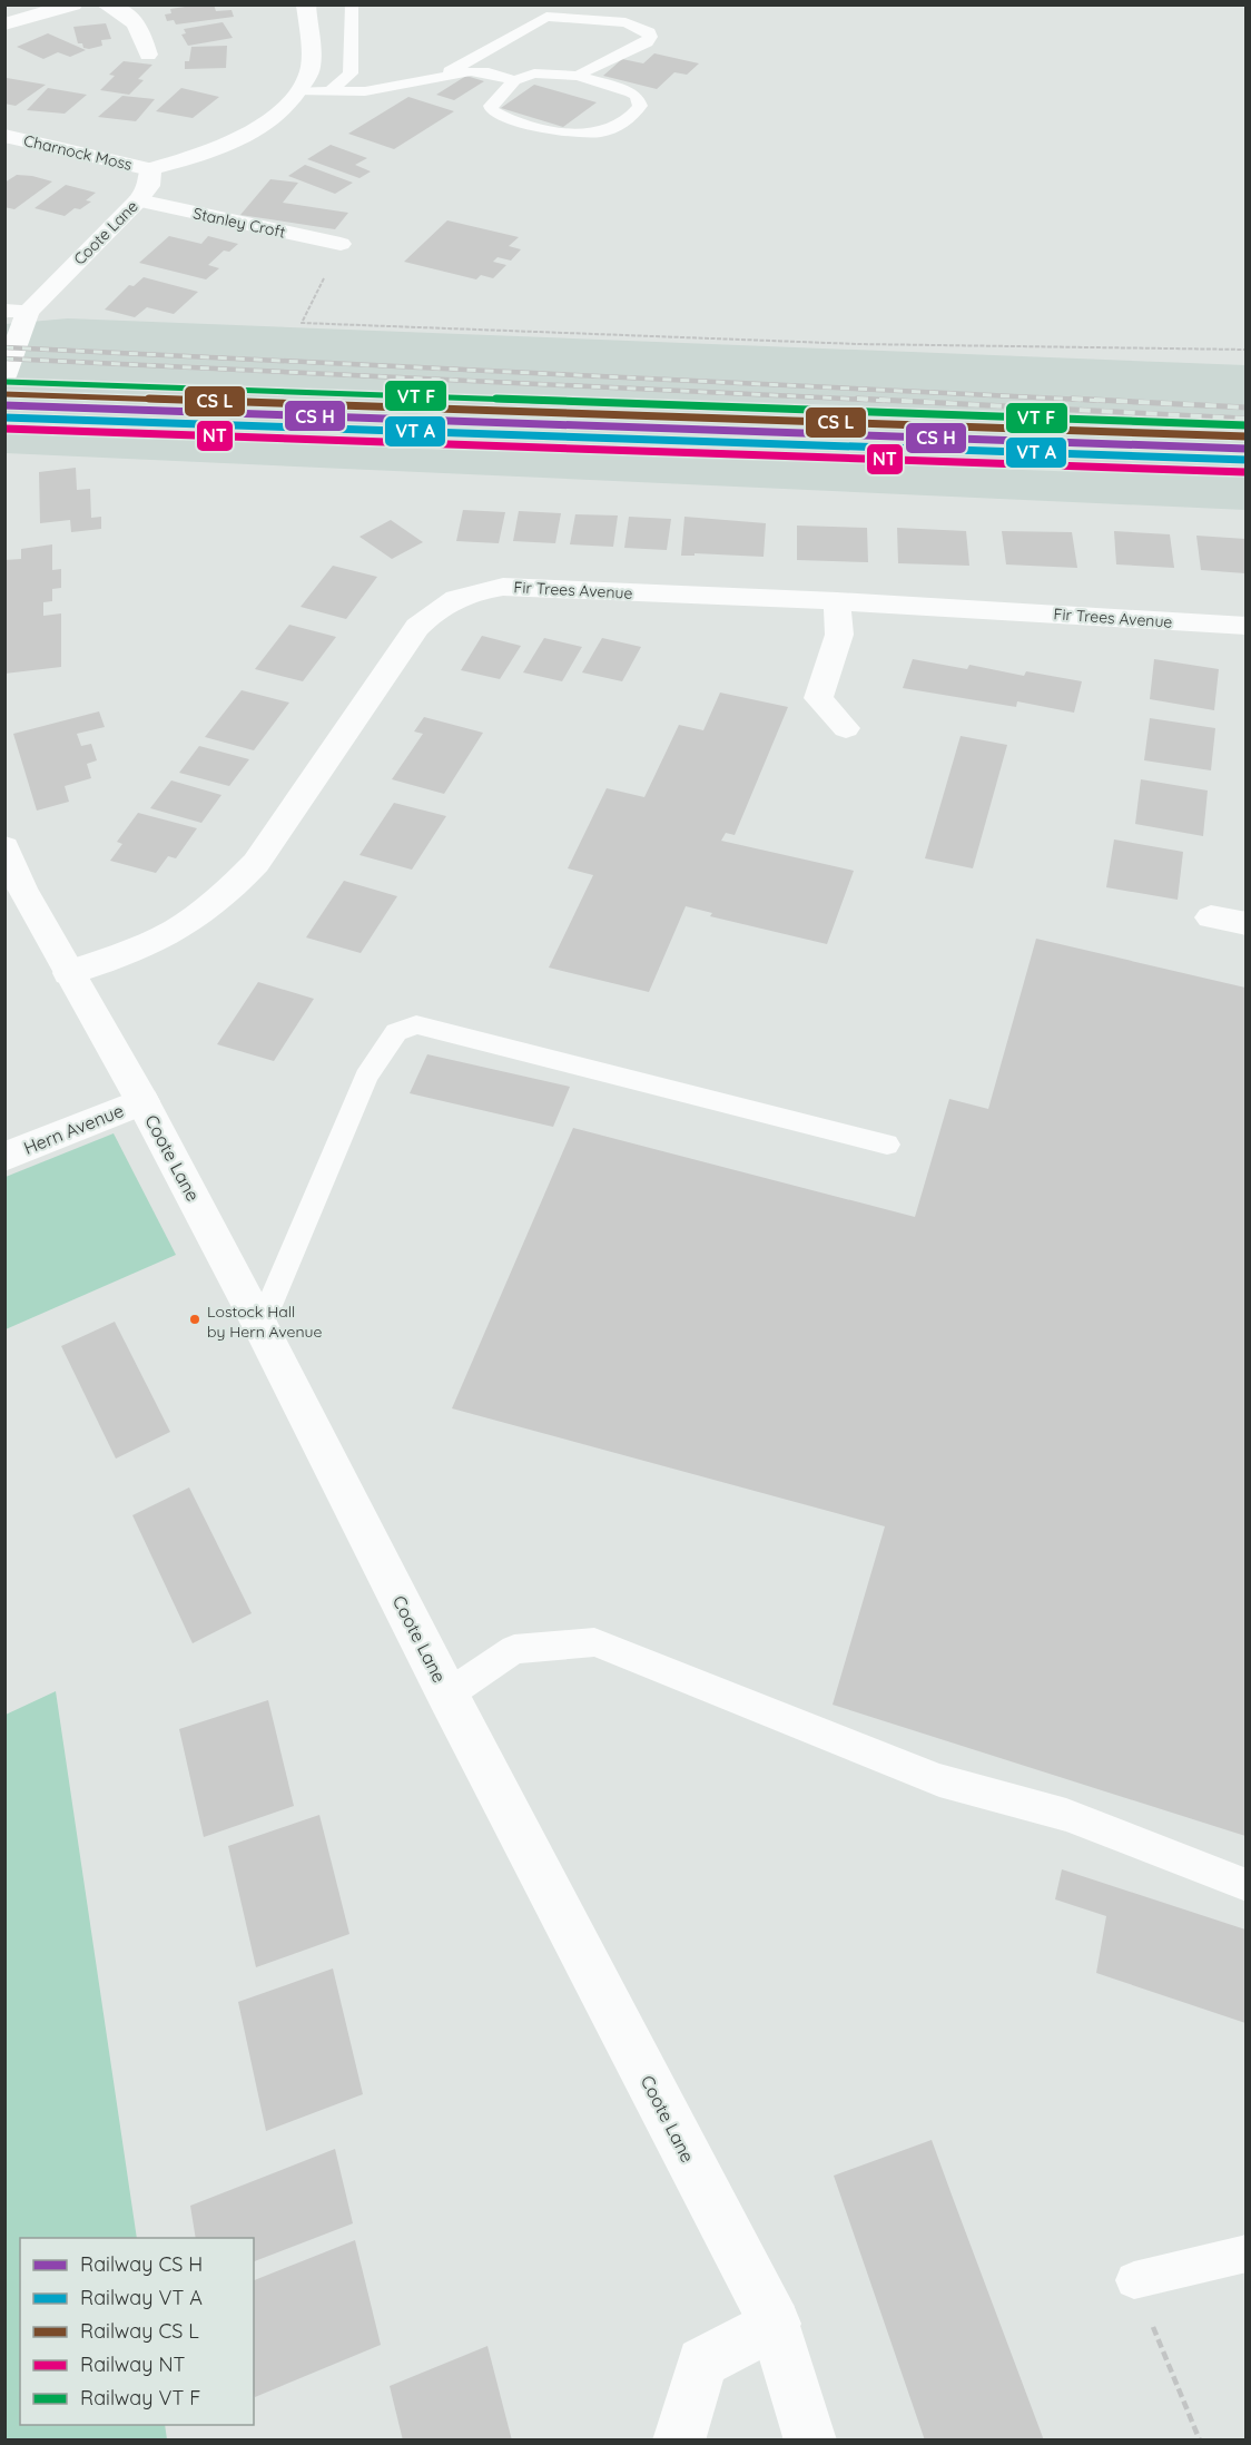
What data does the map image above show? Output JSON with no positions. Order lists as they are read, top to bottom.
{
  "streets": {
    "street": [
      "Charnock Moss",
      "Stanley Croft",
      "Coote Lane",
      "Fir Trees Avenue",
      "Hern Avenue"
    ]
  },
  "crossings": [
    ["Charnock Moss", "Coote Lane"],
    ["Stanley Croft", "Coote Lane"],
    ["Coote Lane", "Fir Trees Avenue"],
    ["Coote Lane", "Hern Avenue"]
  ],
  "places": ["Lostock Hall by Hern Avenue"],
  "lines": ["rail line NT"],
  "legend": [
    "Railway CS H",
    "Railway VT A",
    "Railway CS L",
    "Railway NT",
    "Railway VT F"
  ]
}
